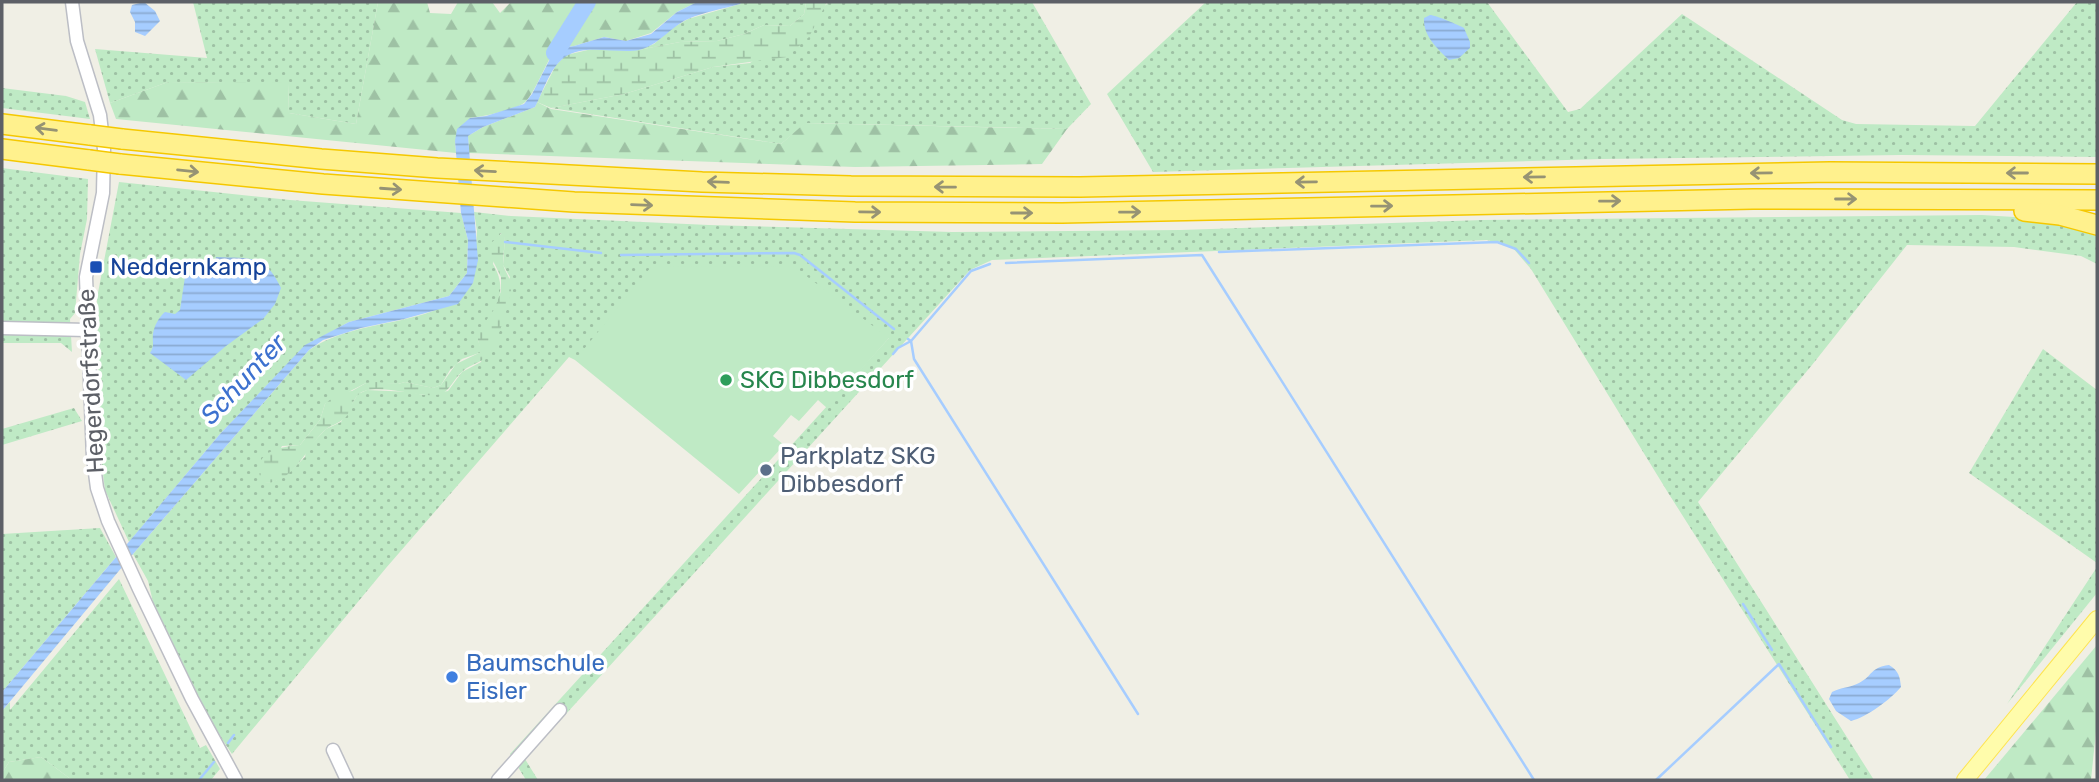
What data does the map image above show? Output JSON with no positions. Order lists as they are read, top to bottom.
{
  "streets": {
    "street": ["Hegerdorfstraße"]
  },
  "water": ["Schunter"],
  "places": {
    "transit": ["Neddernkamp"],
    "other": ["SKG Dibbesdorf", "Parkplatz SKG Dibbesdorf", "Baumschule Eisler"]
  }
}
